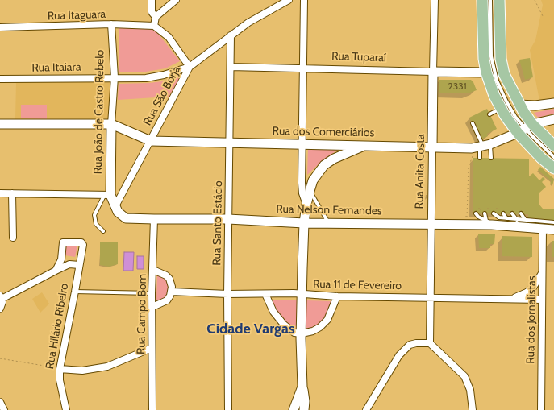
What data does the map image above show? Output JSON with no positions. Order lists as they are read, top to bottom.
{
  "streets": {
    "street": [
      "Rua Itaguara",
      "Rua Tuparaí",
      "Rua Itaiara",
      "Rua São Borja",
      "Rua João de Castro Rebelo",
      "Rua dos Comerciários",
      "Rua Anita Costa",
      "Rua Nelson Fernandes",
      "Rua Santo Estácio",
      "Rua 11 de Fevereiro",
      "Rua Campo Bom",
      "Rua dos Jornalistas",
      "Rua Hilário Ribeiro"
    ]
  },
  "crossings": [
    ["Rua Itaguara", "Rua João de Castro Rebelo"],
    ["Rua Tuparaí", "Rua Anita Costa"],
    ["Rua Tuparaí", "Rua Santo Estácio"],
    ["Rua Itaiara", "Rua São Borja"],
    ["Rua Itaiara", "Rua João de Castro Rebelo"],
    ["Rua São Borja", "Rua João de Castro Rebelo"],
    ["Rua São Borja", "Rua dos Comerciários"],
    ["Rua São Borja", "Rua Nelson Fernandes"],
    ["Rua São Borja", "Rua Santo Estácio"],
    ["Rua João de Castro Rebelo", "Rua dos Comerciários"],
    ["Rua João de Castro Rebelo", "Rua Nelson Fernandes"],
    ["Rua dos Comerciários", "Rua Anita Costa"],
    ["Rua dos Comerciários", "Rua Santo Estácio"],
    ["Rua Anita Costa", "Rua Nelson Fernandes"],
    ["Rua Anita Costa", "Rua 11 de Fevereiro"],
    ["Rua Nelson Fernandes", "Rua Santo Estácio"],
    ["Rua Nelson Fernandes", "Rua Campo Bom"],
    ["Rua Nelson Fernandes", "Rua dos Jornalistas"],
    ["Rua Santo Estácio", "Rua 11 de Fevereiro"],
    ["Rua 11 de Fevereiro", "Rua dos Jornalistas"]
  ],
  "districts": ["Cidade Vargas"],
  "house_numbers": ["2331"]
}
